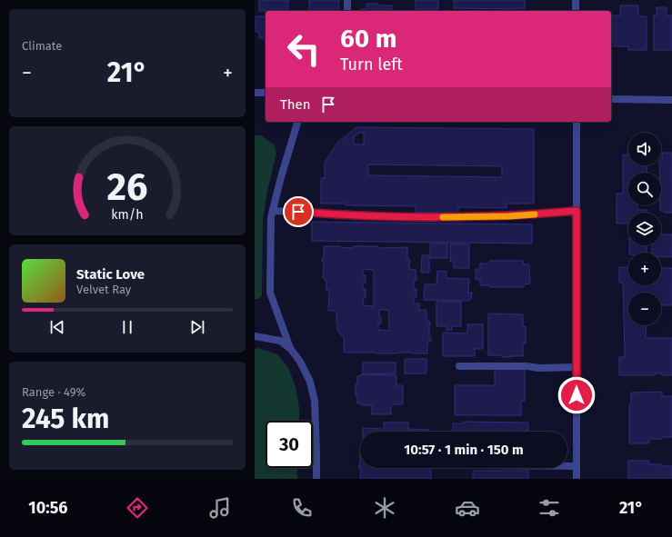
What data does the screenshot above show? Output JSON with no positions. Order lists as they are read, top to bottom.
{
  "page": {
    "tile": [
      "Climate",
      ["Range · 49%", "245 km"]
    ],
    "turn": ["60 m", "Turn left"],
    "heat": ["−", "21°", "+"],
    "then": "Then",
    "map_buttons": ["+", "−"],
    "song": ["Static Love", "Velvet Ray"],
    "limit": "30",
    "trip": "10:57 · 1 min · 150 m",
    "tabs": ["10:56", "21°"],
    "gauge": ["26", "km/h"]
  }
}
